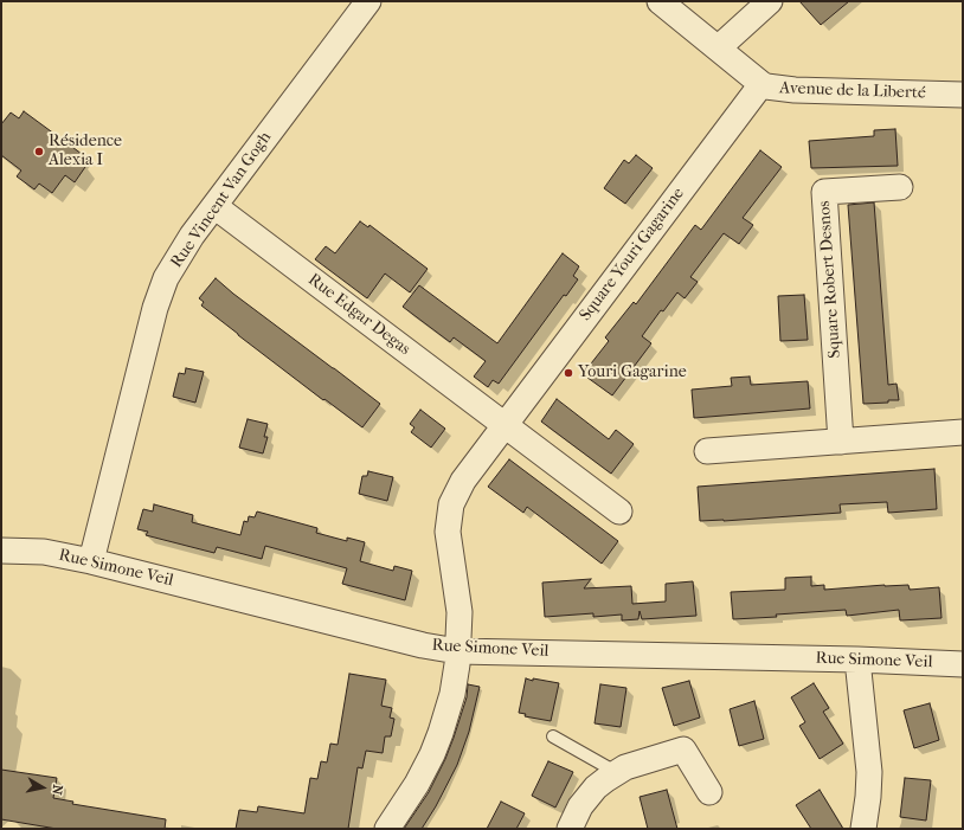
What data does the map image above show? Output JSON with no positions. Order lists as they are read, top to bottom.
{
  "streets": {
    "street": [
      "Avenue de la Liberté",
      "Rue Vincent Van Gogh",
      "Square Youri Gagarine",
      "Square Robert Desnos",
      "Rue Edgar Degas",
      "Rue Simone Veil"
    ]
  },
  "crossings": [
    ["Avenue de la Liberté", "Square Youri Gagarine"],
    ["Rue Vincent Van Gogh", "Rue Edgar Degas"],
    ["Rue Vincent Van Gogh", "Rue Simone Veil"],
    ["Square Youri Gagarine", "Rue Edgar Degas"],
    ["Square Youri Gagarine", "Rue Simone Veil"]
  ],
  "places": ["Résidence Alexia I", "Youri Gagarine"],
  "north": "right"
}
